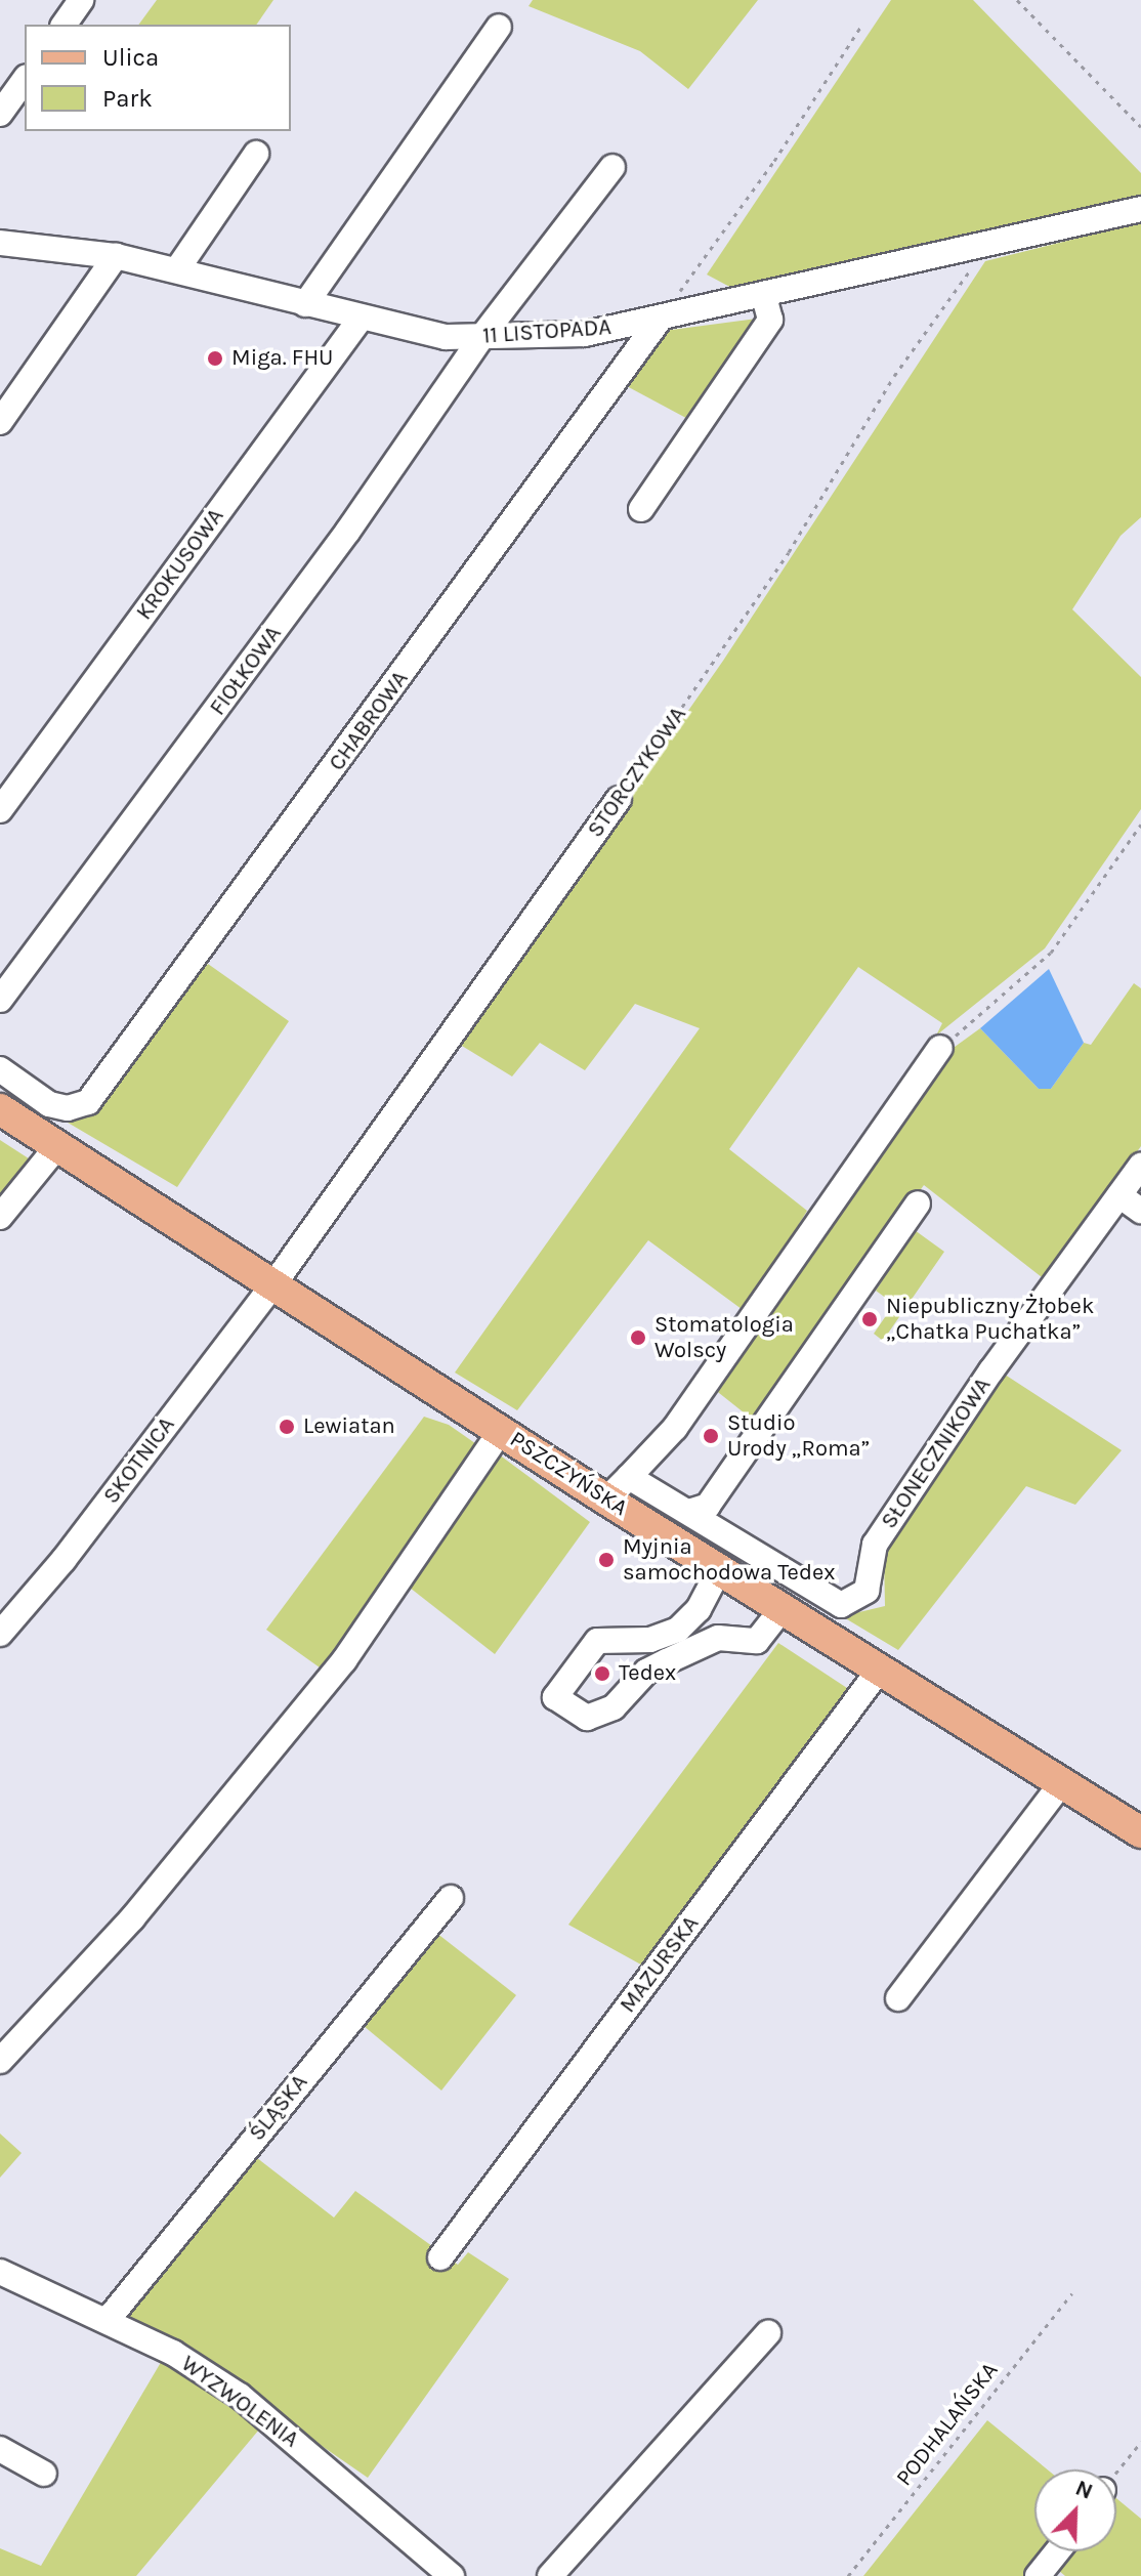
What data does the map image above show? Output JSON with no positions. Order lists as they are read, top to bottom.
{
  "streets": {
    "main road": ["PSZCZYŃSKA"],
    "street": [
      "11 LISTOPADA",
      "KROKUSOWA",
      "FIOŁKOWA",
      "CHABROWA",
      "STORCZYKOWA",
      "SŁONECZNIKOWA",
      "SKOTNICA",
      "MAZURSKA",
      "ŚLĄSKA",
      "WYZWOLENIA"
    ],
    "path": ["PODHALAŃSKA"]
  },
  "crossings": [
    ["11 LISTOPADA", "KROKUSOWA"],
    ["11 LISTOPADA", "FIOŁKOWA"],
    ["11 LISTOPADA", "CHABROWA"],
    ["11 LISTOPADA", "STORCZYKOWA"],
    ["STORCZYKOWA", "SKOTNICA"],
    ["STORCZYKOWA", "PSZCZYŃSKA"],
    ["SKOTNICA", "PSZCZYŃSKA"],
    ["PSZCZYŃSKA", "MAZURSKA"],
    ["ŚLĄSKA", "WYZWOLENIA"]
  ],
  "places": [
    "Miga. FHU",
    "Niepubliczny Żłobek „Chatka Puchatka”",
    "Stomatologia Wolscy",
    "Lewiatan",
    "Studio Urody „Roma”",
    "Myjnia samochodowa Tedex",
    "Tedex"
  ],
  "legend": ["Ulica", "Park"],
  "north": "top right"
}
